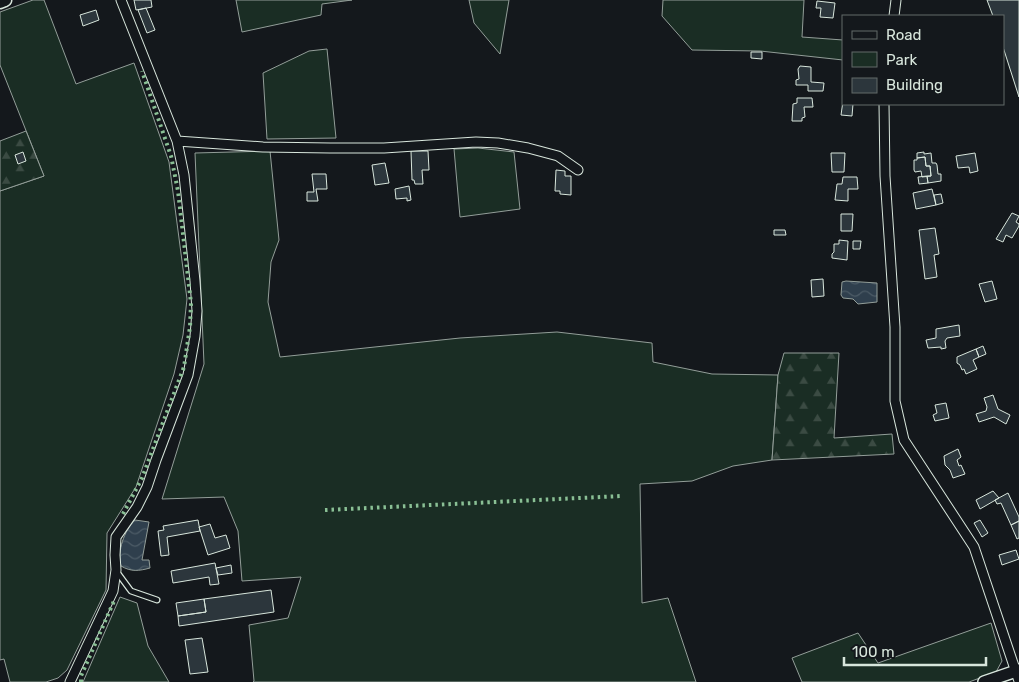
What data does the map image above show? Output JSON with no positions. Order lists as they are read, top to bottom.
{
  "legend": ["Road", "Park", "Building"],
  "scale_bar": "100 m"
}
